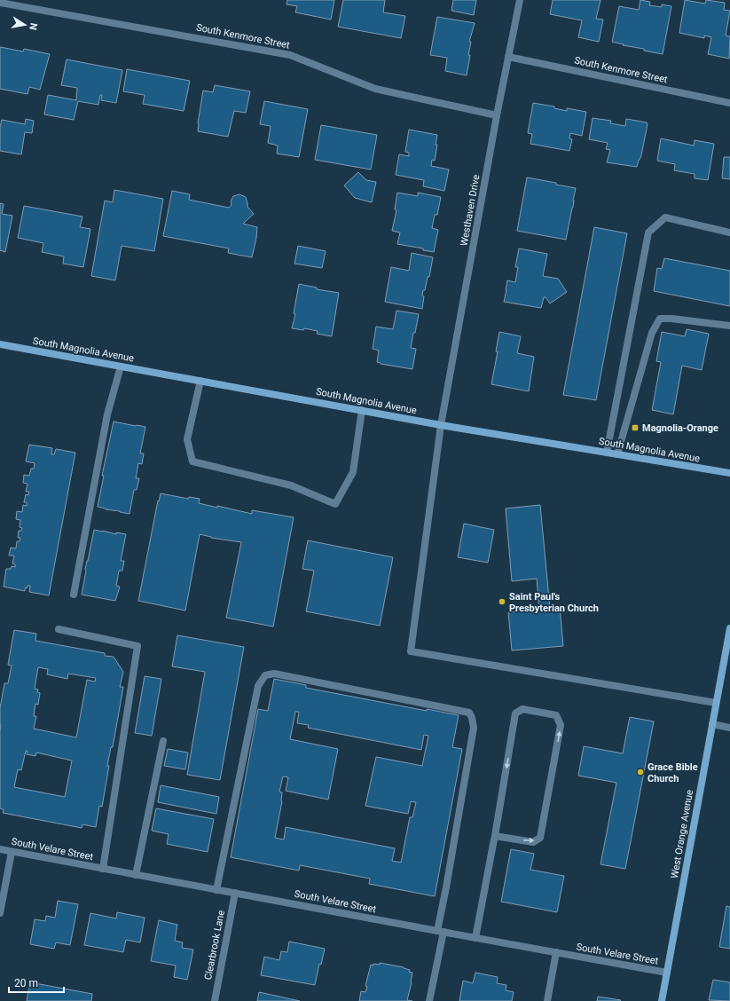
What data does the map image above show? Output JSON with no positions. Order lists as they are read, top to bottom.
{
  "streets": {
    "main road": ["South Magnolia Avenue", "West Orange Avenue"],
    "street": [
      "South Kenmore Street",
      "Westhaven Drive",
      "South Velare Street",
      "Clearbrook Lane"
    ]
  },
  "crossings": [
    ["South Kenmore Street", "Westhaven Drive"],
    ["Westhaven Drive", "South Magnolia Avenue"],
    ["Westhaven Drive", "West Orange Avenue"],
    ["West Orange Avenue", "South Velare Street"],
    ["South Velare Street", "Clearbrook Lane"]
  ],
  "places": {
    "transit": ["Magnolia-Orange"],
    "other": ["Saint Paul's Presbyterian Church", "Grace Bible Church"]
  },
  "scale_bar": "20 m",
  "north": "right"
}
